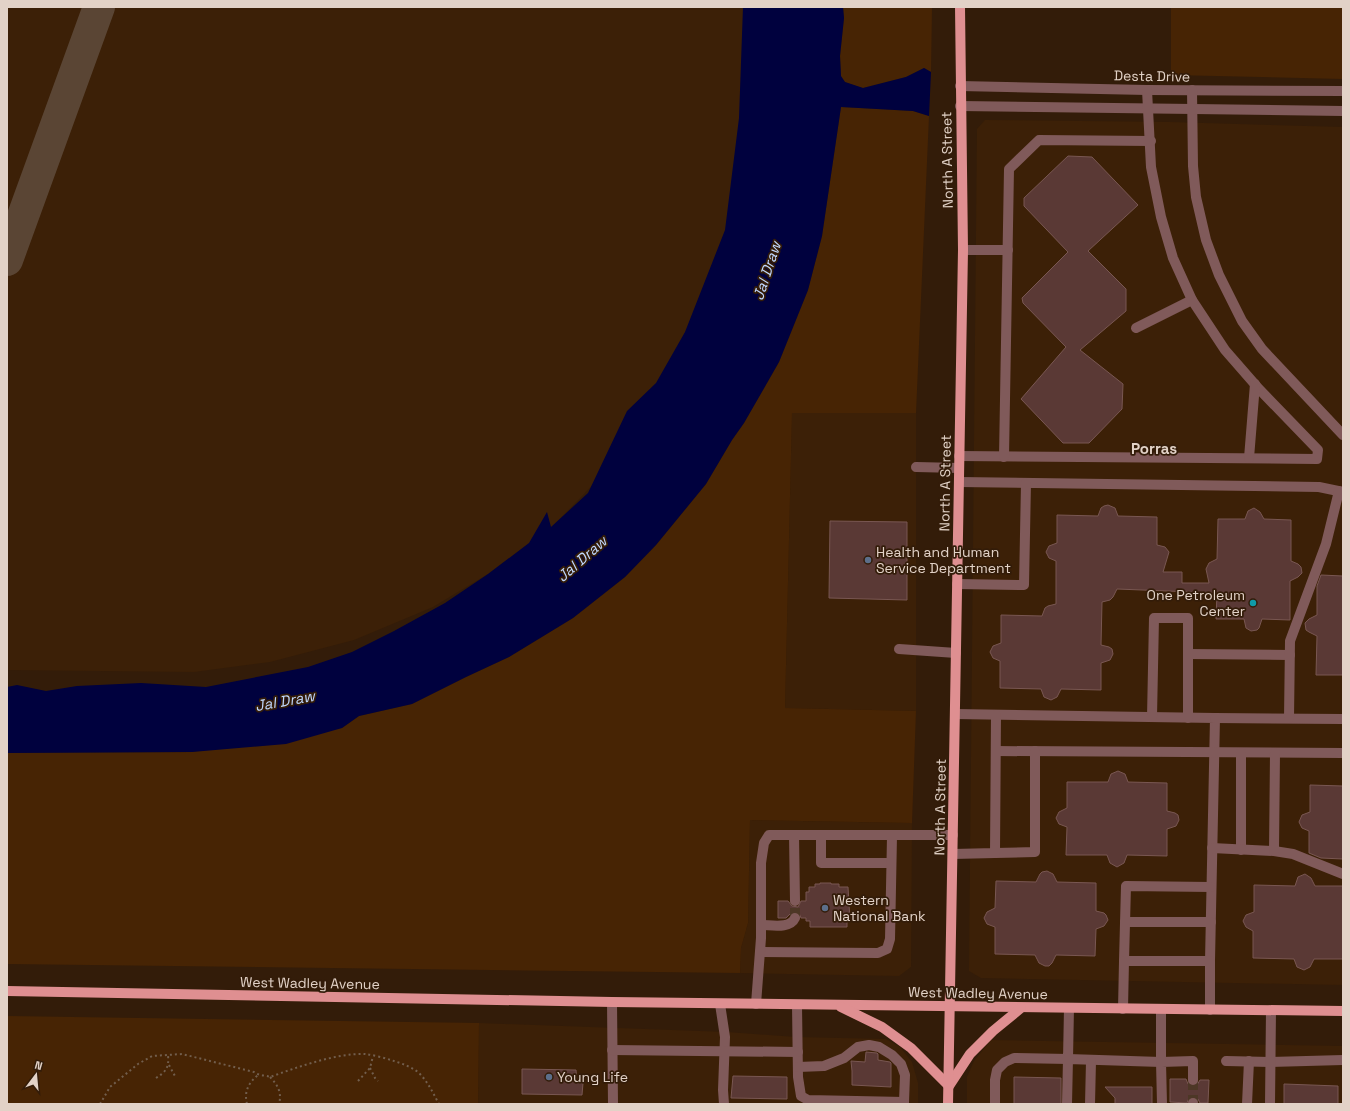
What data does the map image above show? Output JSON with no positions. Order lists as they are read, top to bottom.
{
  "streets": {
    "main road": ["North A Street", "West Wadley Avenue"],
    "street": ["Desta Drive"]
  },
  "crossings": [
    ["Desta Drive", "North A Street"],
    ["North A Street", "West Wadley Avenue"]
  ],
  "districts": ["Porras"],
  "water": ["Jal Draw"],
  "places": [
    "Health and Human Service Department",
    "One Petroleum Center",
    "Western National Bank",
    "Young Life"
  ],
  "north": "top"
}
